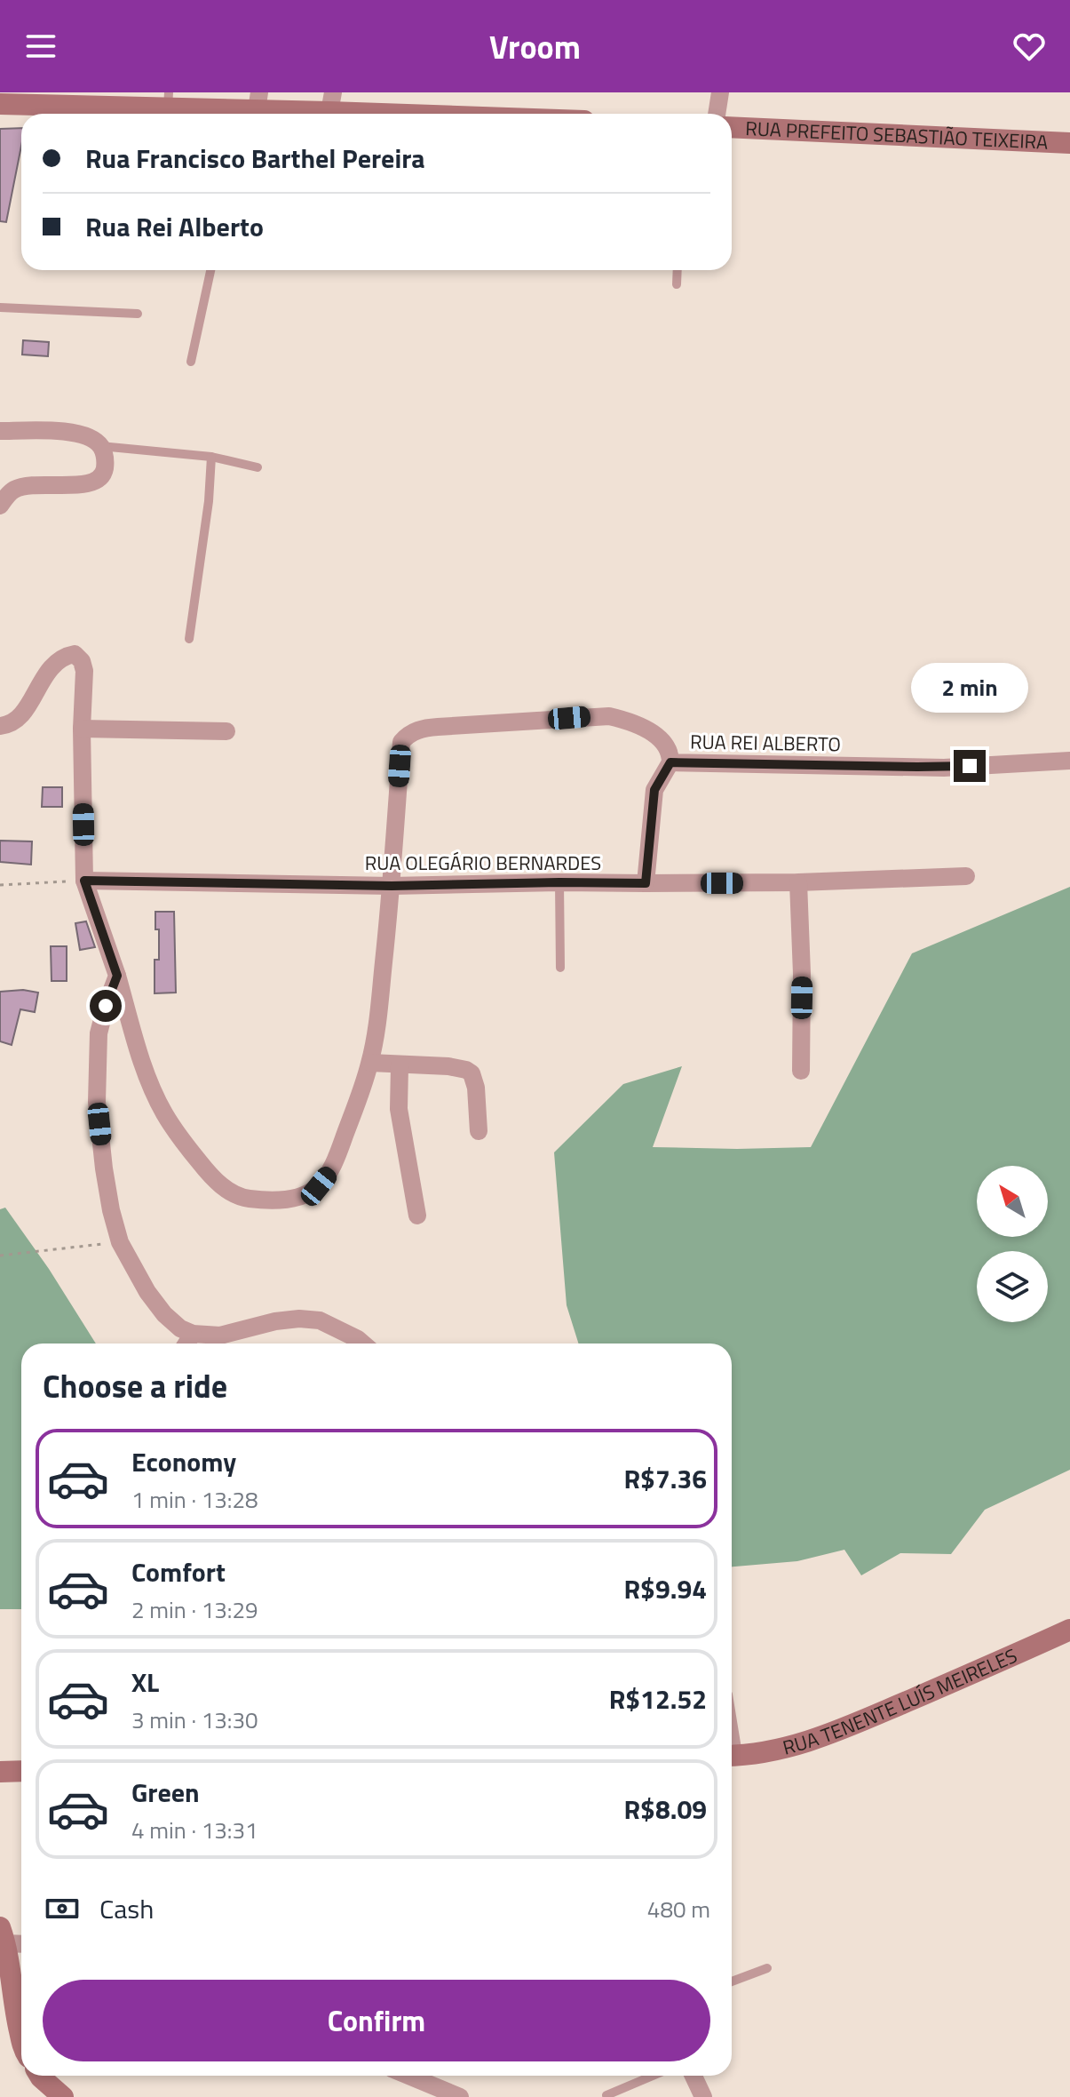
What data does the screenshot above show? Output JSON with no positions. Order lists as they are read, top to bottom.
{
  "streets": {
    "street": [
      "RUA PREFEITO SEBASTIÃO TEIXEIRA",
      "RUA REI ALBERTO",
      "RUA OLEGÁRIO BERNARDES",
      "RUA TENENTE LUÍS MEIRELES"
    ]
  },
  "crossings": [
    ["RUA REI ALBERTO", "RUA OLEGÁRIO BERNARDES"]
  ],
  "north": "top left",
  "page": {
    "header": "Vroom",
    "banner": ["Rua Francisco Barthel Pereira", "Rua Rei Alberto"],
    "bubble": "2 min",
    "heading": "Choose a ride",
    "list": [
      {
        "name": "Economy",
        "note": "1 min · 13:28",
        "value": "R$7.36"
      },
      {
        "name": "Comfort",
        "note": "2 min · 13:29",
        "value": "R$9.94"
      },
      {
        "name": "XL",
        "note": "3 min · 13:30",
        "value": "R$12.52"
      },
      {
        "name": "Green",
        "note": "4 min · 13:31",
        "value": "R$8.09"
      }
    ],
    "pay": ["Cash", "480 m"],
    "buttons": "Confirm"
  }
}
